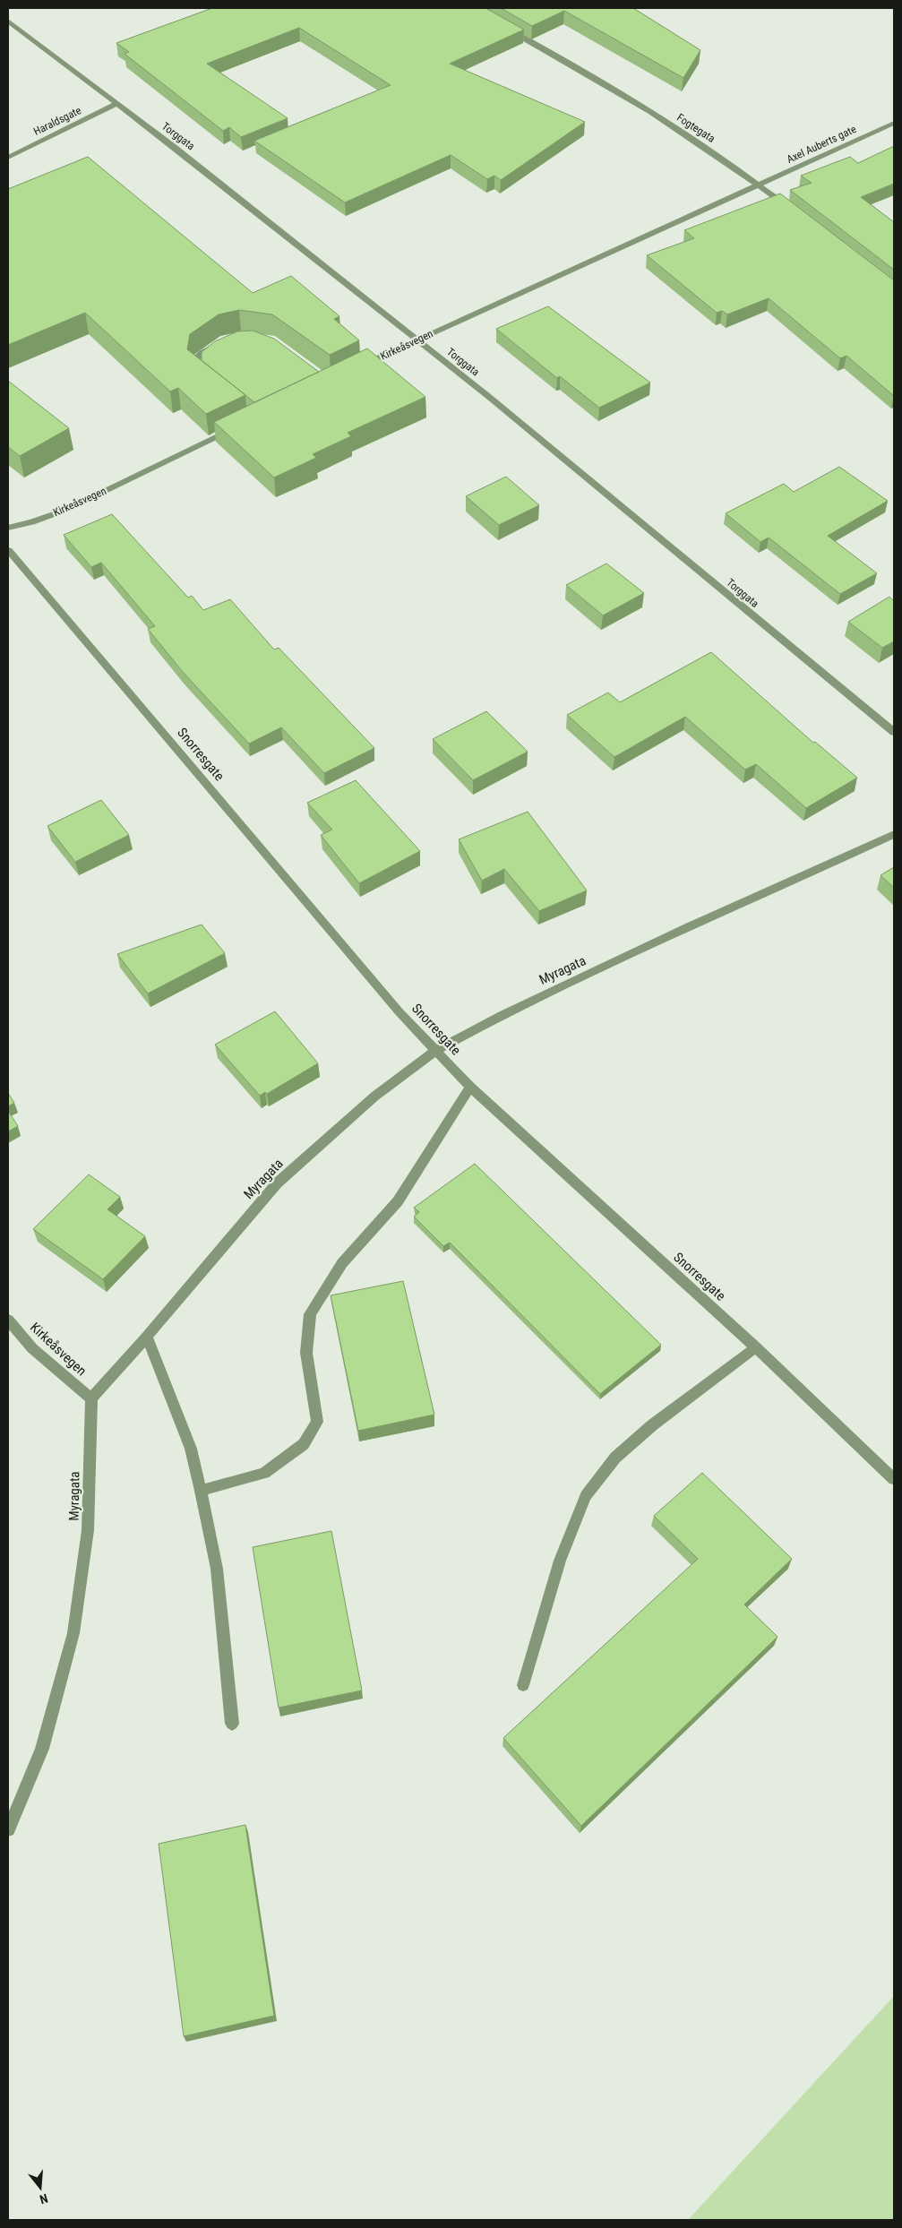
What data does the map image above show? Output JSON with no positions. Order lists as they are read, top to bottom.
{
  "streets": {
    "street": [
      "Haraldsgate",
      "Fogtegata",
      "Torggata",
      "Axel Auberts gate",
      "Kirkeåsvegen",
      "Snorresgate",
      "Myragata"
    ]
  },
  "crossings": [
    ["Haraldsgate", "Torggata"],
    ["Fogtegata", "Axel Auberts gate"],
    ["Fogtegata", "Kirkeåsvegen"],
    ["Torggata", "Kirkeåsvegen"],
    ["Axel Auberts gate", "Kirkeåsvegen"],
    ["Kirkeåsvegen", "Myragata"],
    ["Snorresgate", "Myragata"]
  ],
  "north": "bottom"
}
